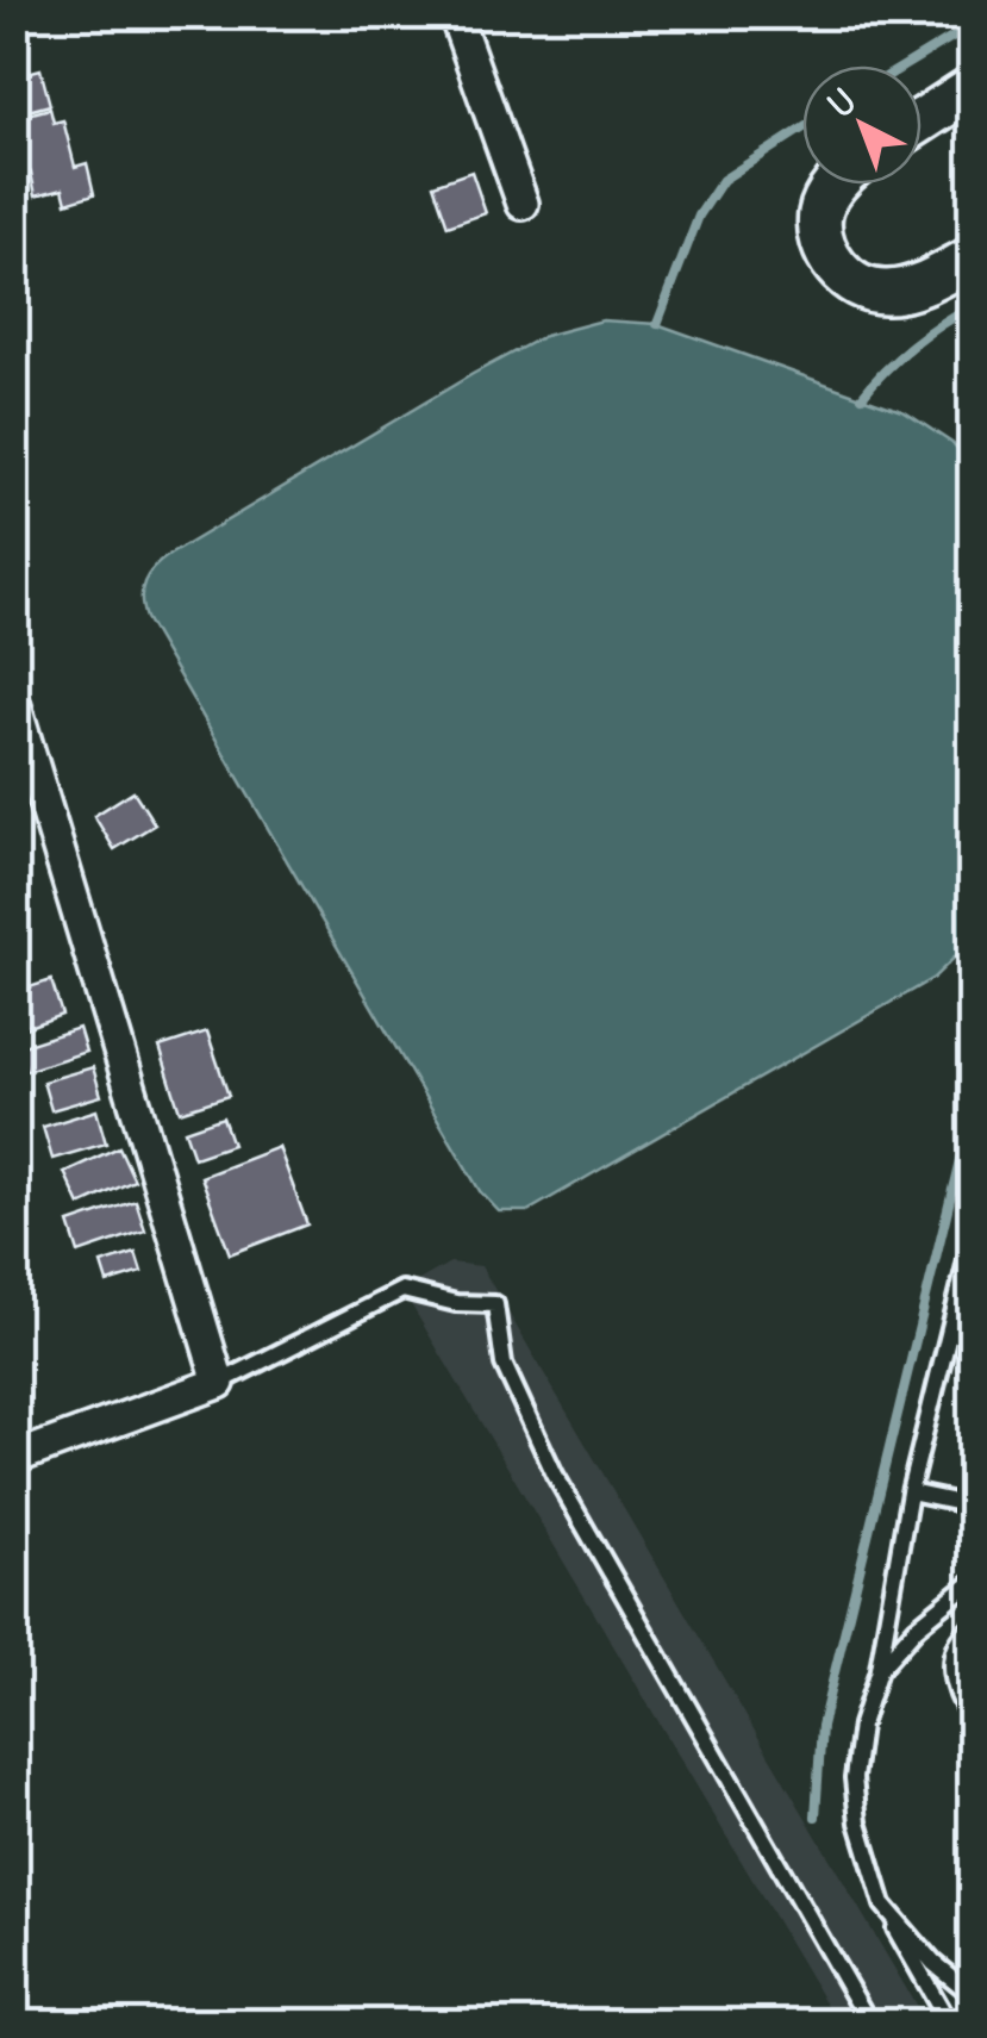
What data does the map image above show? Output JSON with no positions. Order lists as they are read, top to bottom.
{
  "north": "top left"
}
